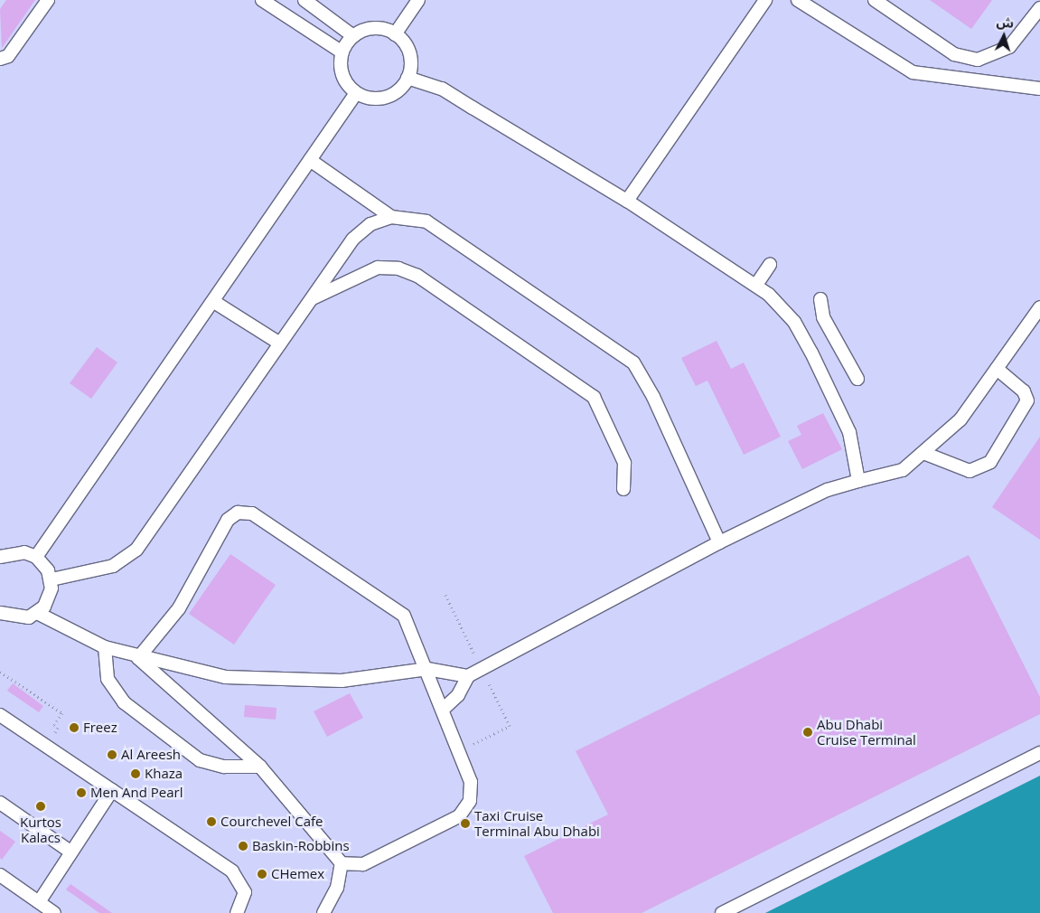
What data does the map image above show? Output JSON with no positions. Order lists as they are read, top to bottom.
{
  "places": [
    "Freez",
    "Abu Dhabi Cruise Terminal",
    "Al Areesh",
    "Khaza",
    "Men And Pearl",
    "Kurtos Kalacs",
    "Courchevel Cafe",
    "Taxi Cruise Terminal Abu Dhabi",
    "Baskin-Robbins",
    "CHemex"
  ],
  "north": "top"
}
